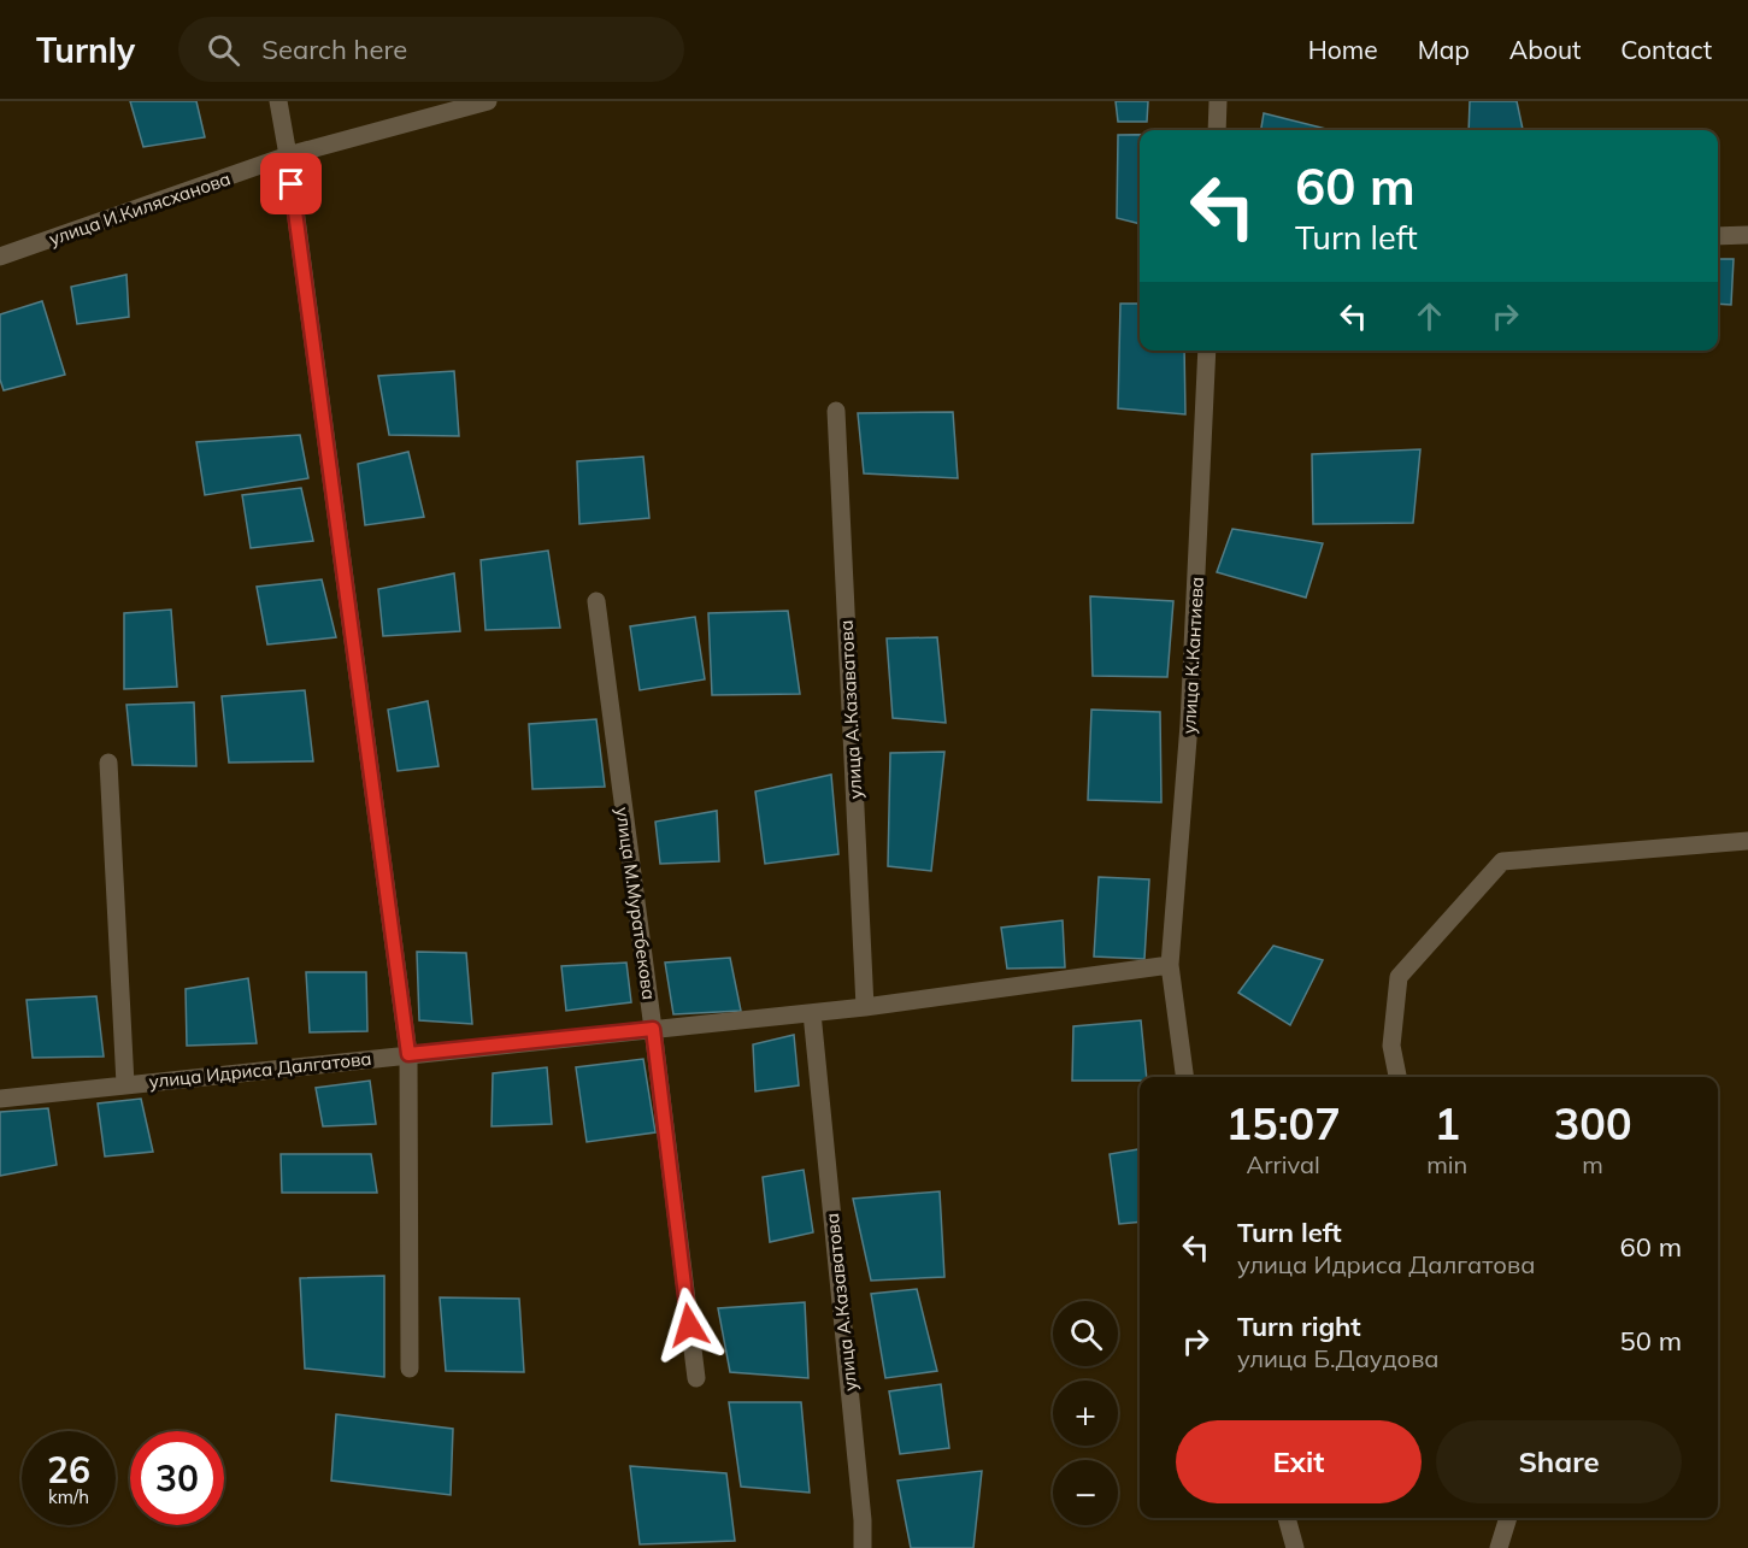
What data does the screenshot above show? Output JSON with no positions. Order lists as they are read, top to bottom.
{
  "streets": {
    "street": [
      "улица И.Килясханова",
      "улица К.Кантиева",
      "улица А.Казаватова",
      "улица М.Муратбекова",
      "улица Идриса Далгатова"
    ]
  },
  "crossings": [
    ["улица К.Кантиева", "улица Идриса Далгатова"],
    ["улица А.Казаватова", "улица Идриса Далгатова"],
    ["улица М.Муратбекова", "улица Идриса Далгатова"]
  ],
  "page": {
    "header": "Turnly",
    "search": "Search here",
    "nav": [
      "Home",
      "Map",
      "About",
      "Contact"
    ],
    "turn": ["60 m", "Turn left"],
    "eta": [
      "15:07",
      "Arrival",
      "1",
      "min",
      "300",
      "m"
    ],
    "list": [
      {
        "name": "Turn left",
        "note": "улица Идриса Далгатова",
        "value": "60 m"
      },
      {
        "name": "Turn right",
        "note": "улица Б.Даудова",
        "value": "50 m"
      }
    ],
    "map_buttons": ["+", "−"],
    "buttons": ["Exit", "Share"],
    "speed": "26 km/h",
    "limit": "30"
  }
}
